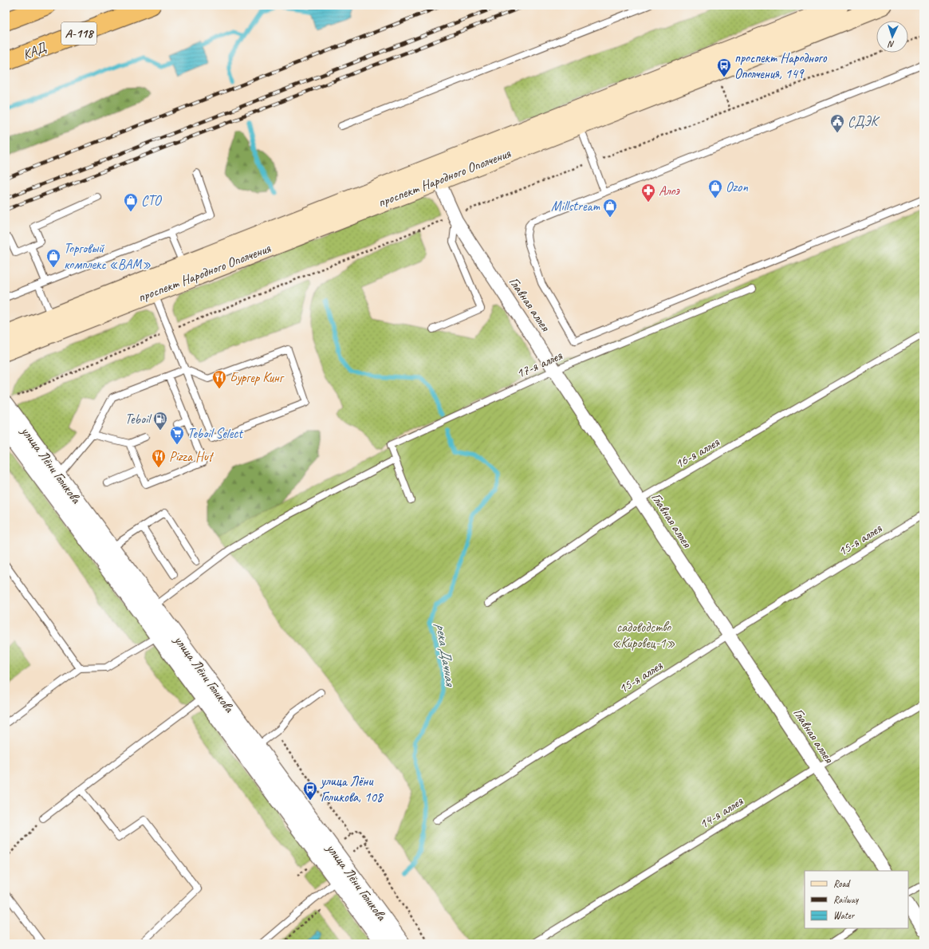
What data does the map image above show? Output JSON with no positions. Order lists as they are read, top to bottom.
{
  "streets": {
    "highway": ["А-118", "КАД"],
    "main road": ["проспект Народного Ополчения"],
    "street": ["Главная аллея", "улица Лёни Голикова"],
    "lane": [
      "17-я аллея",
      "16-я аллея",
      "15-я аллея",
      "14-я аллея"
    ]
  },
  "crossings": [
    ["проспект Народного Ополчения", "Главная аллея"],
    ["Главная аллея", "17-я аллея"],
    ["Главная аллея", "16-я аллея"],
    ["Главная аллея", "15-я аллея"],
    ["Главная аллея", "14-я аллея"]
  ],
  "water": ["река Дачная"],
  "parks": ["садоводство «Кировец-1»"],
  "places": {
    "bus stop": ["проспект Народного Ополчения, 149", "улица Лёни Голикова, 108"],
    "public building": ["СДЭК"],
    "shop": [
      "Ozon",
      "СТО",
      "Millstream",
      "Торговый комплекс «ВАМ»"
    ],
    "pharmacy": ["Алоэ"],
    "restaurant": ["Бургер Кинг", "Pizza Hut"],
    "fuel station": ["Teboil"],
    "supermarket": ["Teboil Select"]
  },
  "legend": ["Road", "Railway", "Water"],
  "north": "bottom"
}
